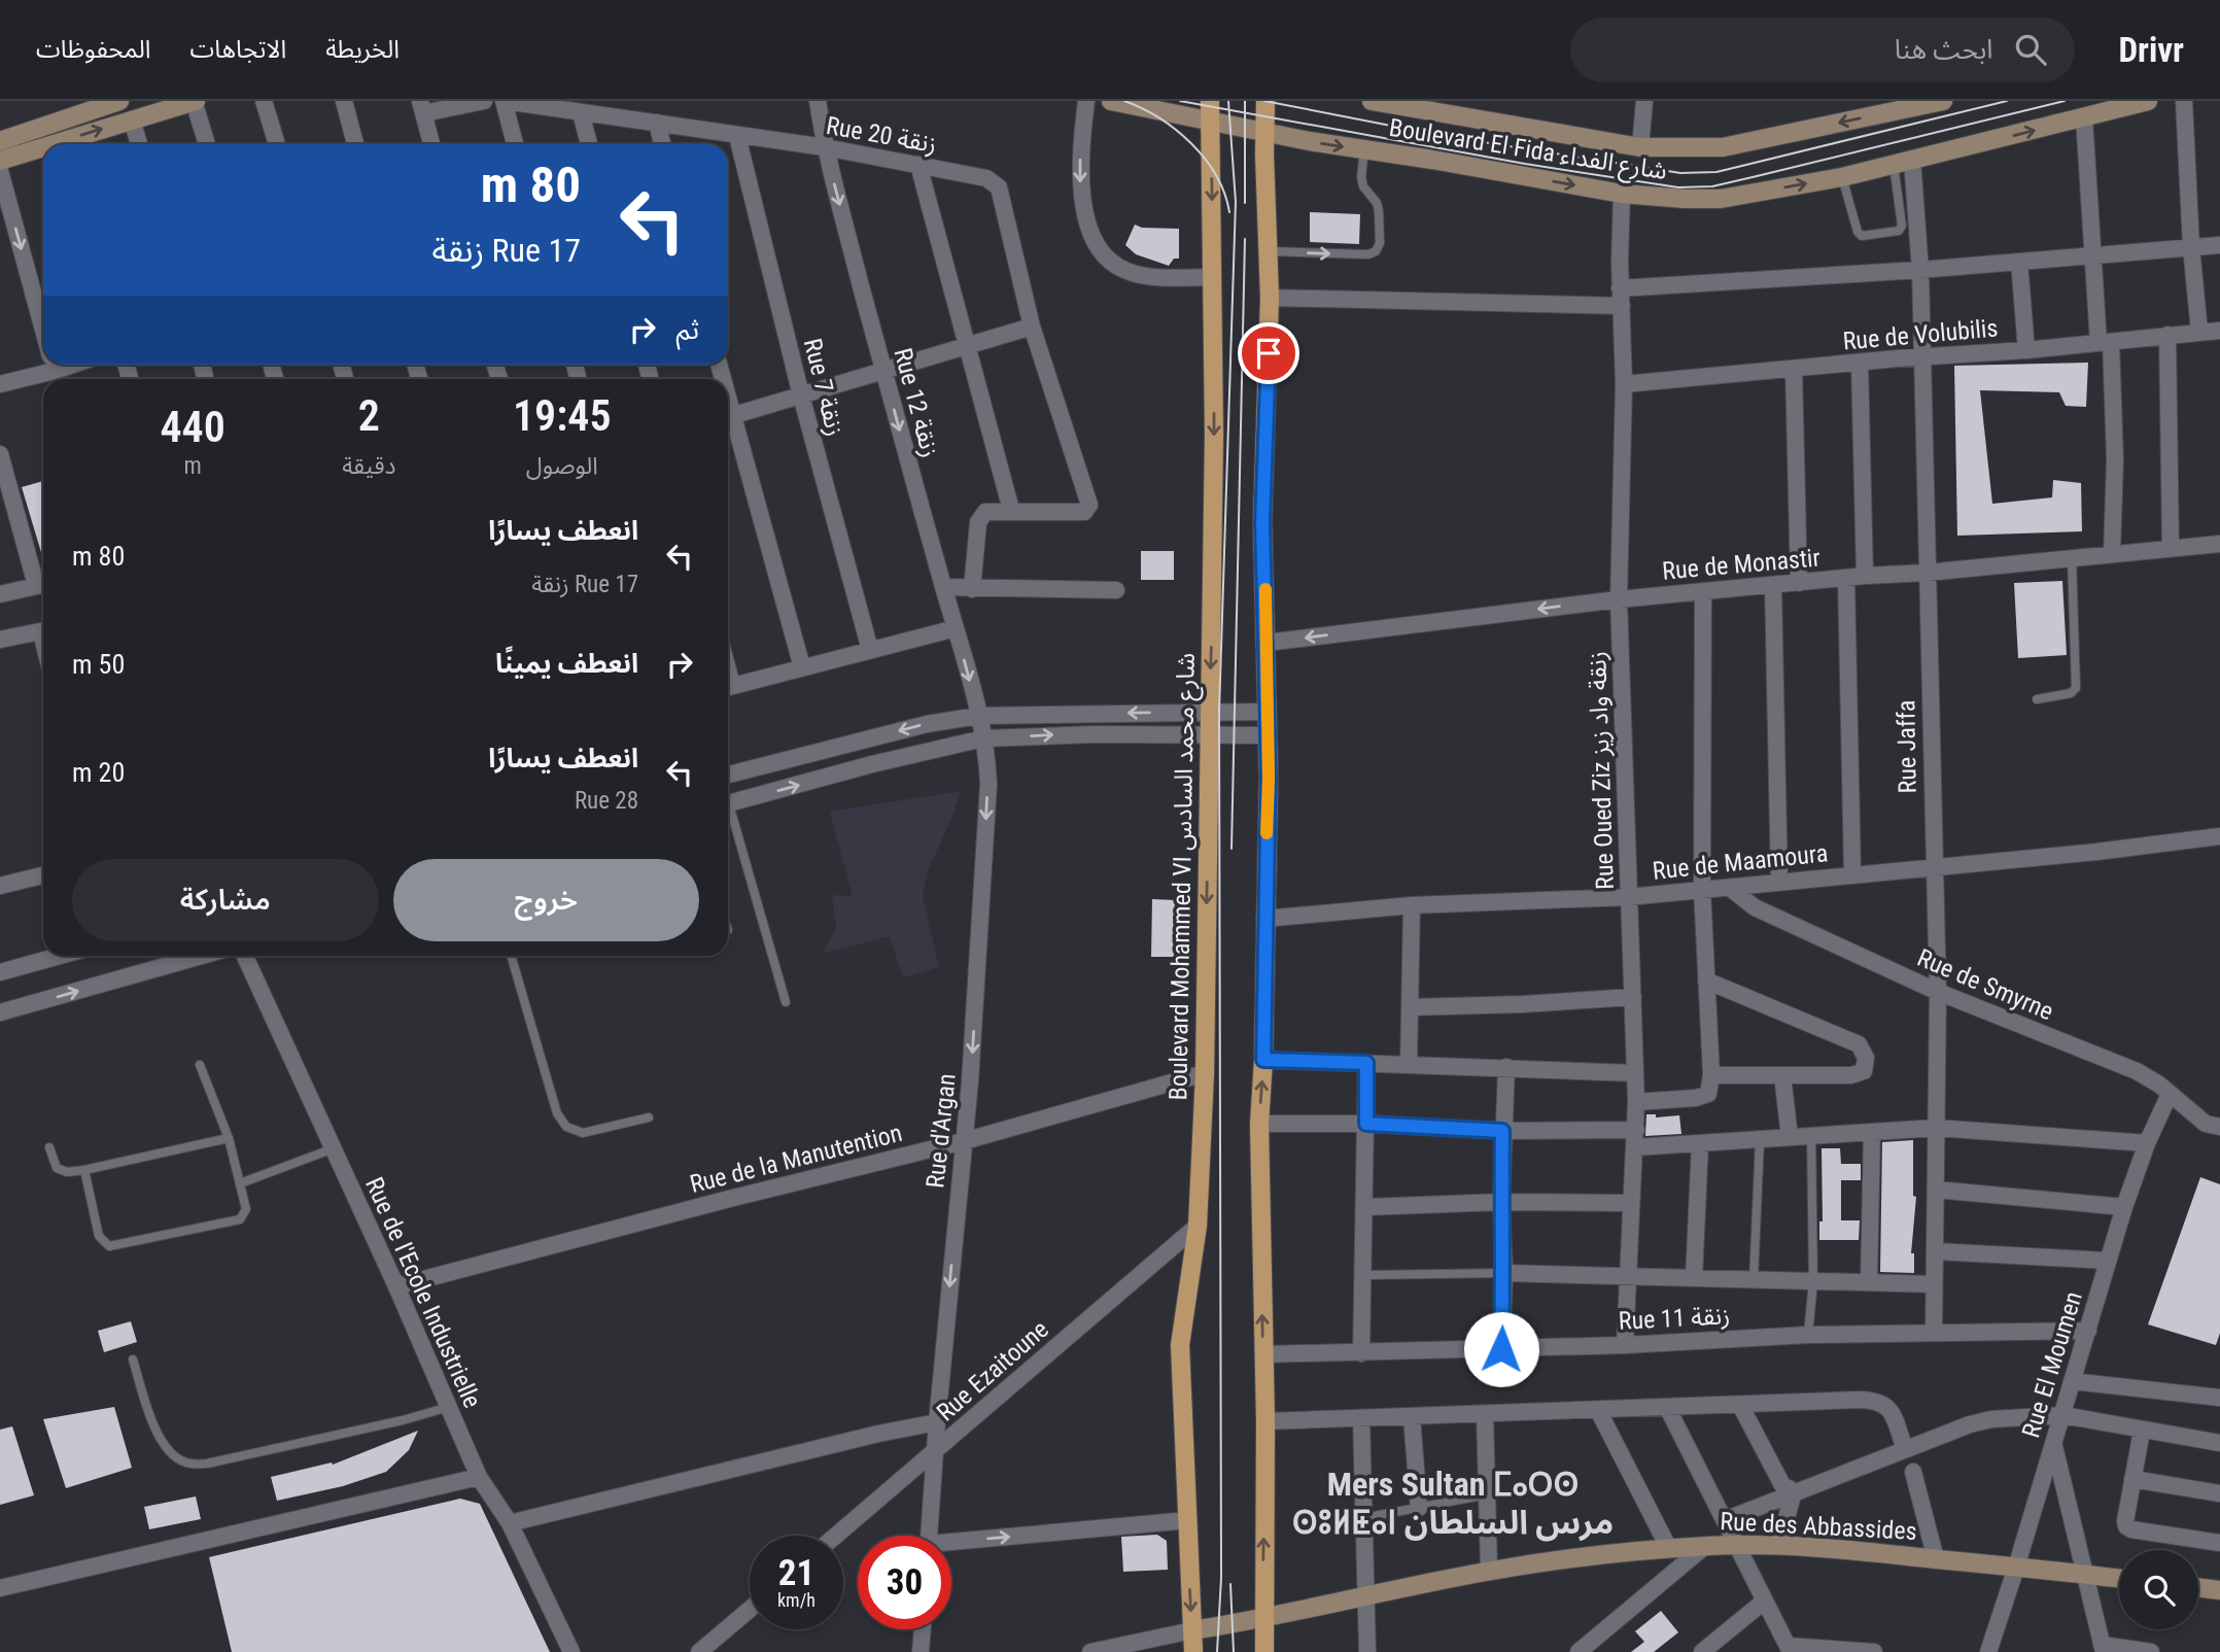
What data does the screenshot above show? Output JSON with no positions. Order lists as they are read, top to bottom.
{
  "streets": {
    "main road": ["Boulevard El Fida شارع الفداء", "Boulevard Mohammed VI شارع محمد السادس", "Rue des Abbassides"],
    "street": [
      "Rue 20 زنقة",
      "Rue de Volubilis",
      "Rue 7 زنقة",
      "Rue 12 زنقة",
      "Rue de Monastir",
      "Rue Jaffa",
      "Rue Oued Ziz زنقة واد زيز",
      "Rue de Maamoura",
      "Rue de Smyrne",
      "Rue d'Argan",
      "Rue de la Manutention",
      "Rue de l'Ecole Industrielle",
      "Rue 11 زنقة",
      "Rue El Moumen",
      "Rue Ezaitoune"
    ]
  },
  "crossings": [
    ["Rue 20 زنقة", "Rue 7 زنقة"],
    ["Rue 20 زنقة", "Rue 12 زنقة"],
    ["Boulevard El Fida شارع الفداء", "Rue Jaffa"],
    ["Boulevard El Fida شارع الفداء", "Rue Oued Ziz زنقة واد زيز"],
    ["Boulevard El Fida شارع الفداء", "Boulevard Mohammed VI شارع محمد السادس"],
    ["Rue de Volubilis", "Rue Jaffa"],
    ["Rue de Volubilis", "Rue Oued Ziz زنقة واد زيز"],
    ["Rue 12 زنقة", "Rue d'Argan"],
    ["Rue de Monastir", "Rue Jaffa"],
    ["Rue de Monastir", "Rue Oued Ziz زنقة واد زيز"],
    ["Rue Jaffa", "Rue de Maamoura"],
    ["Rue Jaffa", "Rue de Smyrne"],
    ["Rue Jaffa", "Rue 11 زنقة"],
    ["Rue Oued Ziz زنقة واد زيز", "Rue de Maamoura"],
    ["Rue Oued Ziz زنقة واد زيز", "Rue 11 زنقة"],
    ["Rue de Maamoura", "Rue de Smyrne"],
    ["Boulevard Mohammed VI شارع محمد السادس", "Rue de la Manutention"],
    ["Boulevard Mohammed VI شارع محمد السادس", "Rue Ezaitoune"],
    ["Boulevard Mohammed VI شارع محمد السادس", "Rue des Abbassides"],
    ["Rue de Smyrne", "Rue El Moumen"],
    ["Rue d'Argan", "Rue de la Manutention"],
    ["Rue d'Argan", "Rue Ezaitoune"],
    ["Rue de la Manutention", "Rue de l'Ecole Industrielle"],
    ["Rue 11 زنقة", "Rue El Moumen"],
    ["Rue El Moumen", "Rue des Abbassides"]
  ],
  "one_way": ["Rue de Monastir", "Rue d'Argan"],
  "districts": ["Mers Sultan ⵎⴰⵔⵙ ⵙⵓⵍⵟⴰⵏ مرس السلطان"],
  "page": {
    "header": "Drivr",
    "search": "ابحث هنا",
    "nav": ["الخريطة", "الاتجاهات", "المحفوظات"],
    "turn": ["80 m", "Rue 17 زنقة"],
    "then": "ثم",
    "eta": [
      "19:45",
      "الوصول",
      "2",
      "دقيقة",
      "440",
      "m"
    ],
    "list": [
      {
        "name": "انعطف يسارًا",
        "note": "Rue 17 زنقة",
        "value": "80 m"
      },
      {
        "name": "انعطف يمينًا",
        "value": "50 m"
      },
      {
        "name": "انعطف يسارًا",
        "note": "Rue 28",
        "value": "20 m"
      }
    ],
    "buttons": ["خروج", "مشاركة"],
    "speed": "21 km/h",
    "limit": "30"
  }
}
